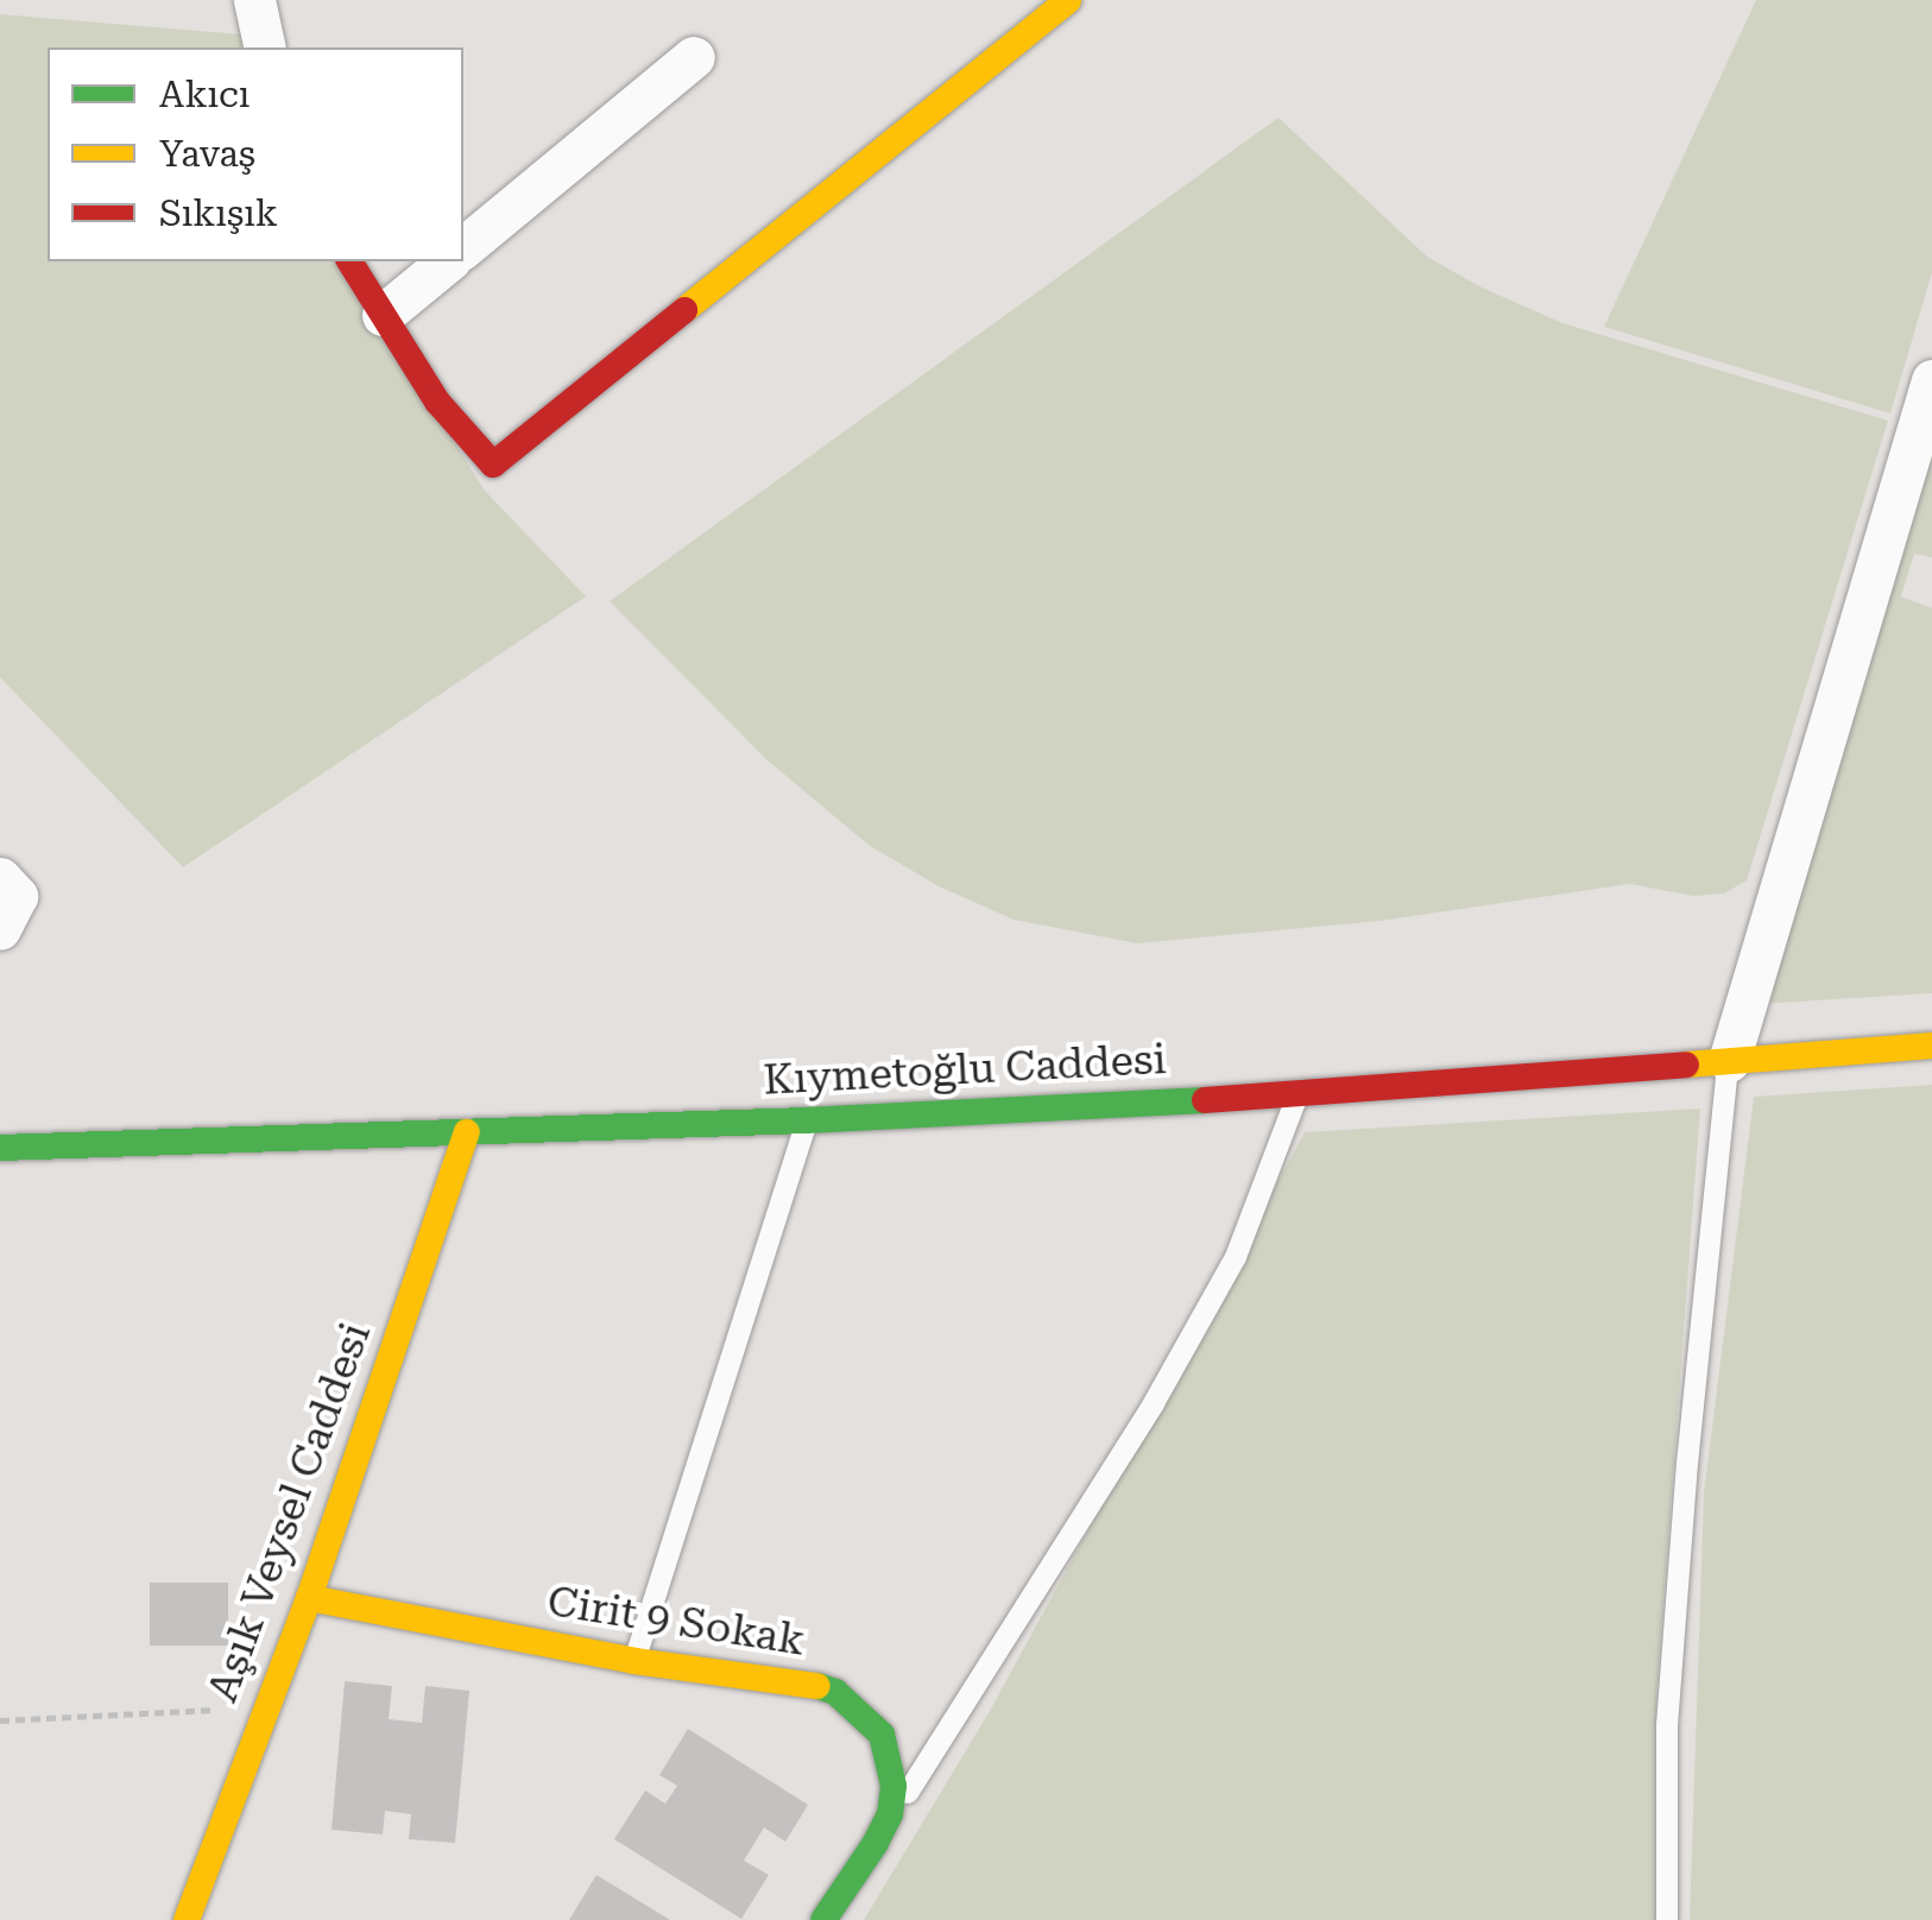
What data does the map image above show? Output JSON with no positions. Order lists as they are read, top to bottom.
{
  "streets": {
    "street": ["Kıymetoğlu Caddesi", "Aşık Veysel Caddesi", "Cirit 9 Sokak"]
  },
  "crossings": [
    ["Kıymetoğlu Caddesi", "Aşık Veysel Caddesi"],
    ["Aşık Veysel Caddesi", "Cirit 9 Sokak"]
  ],
  "legend": ["Akıcı", "Yavaş", "Sıkışık"]
}
